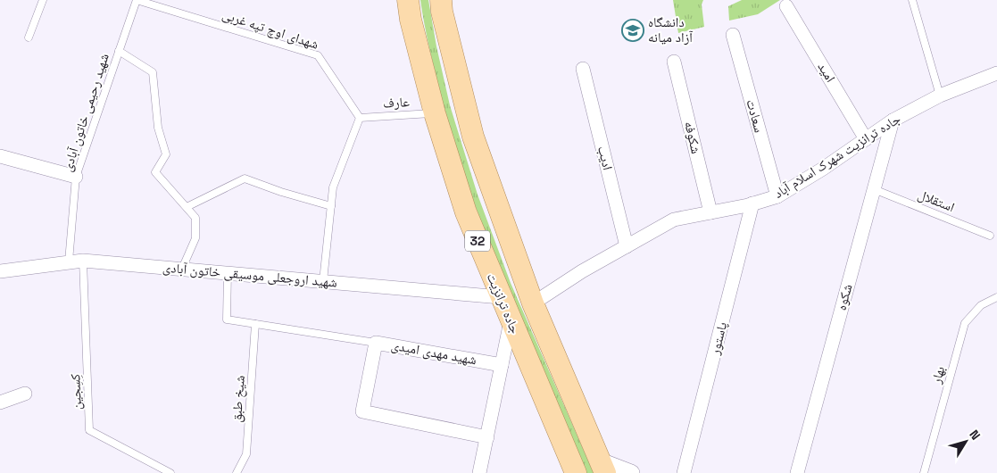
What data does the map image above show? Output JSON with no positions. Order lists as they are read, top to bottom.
{
  "streets": {
    "main road": ["32", "جاده ترانزیت"],
    "street": [
      "امید",
      "سعادت",
      "شکوفه",
      "جاده ترانزیت شهرک اسلام آباد",
      "ادیب",
      "شهید اروجعلی موسیقی خاتون آبادی",
      "شکوه",
      "پاستور",
      "شهید مهدی امیدی"
    ],
    "lane": [
      "شهدای اوچ تپه غربی",
      "عارف",
      "شهید رحیمی خاتون آبادی",
      "استقلال",
      "بهار",
      "کِسِجین",
      "شیخ طبق"
    ]
  },
  "crossings": [
    ["شهدای اوچ تپه غربی", "عارف"],
    ["شهدای اوچ تپه غربی", "شهید رحیمی خاتون آبادی"],
    ["امید", "جاده ترانزیت شهرک اسلام آباد"],
    ["عارف", "جاده ترانزیت"],
    ["شهید رحیمی خاتون آبادی", "شهید اروجعلی موسیقی خاتون آبادی"],
    ["سعادت", "جاده ترانزیت شهرک اسلام آباد"],
    ["شکوفه", "جاده ترانزیت شهرک اسلام آباد"],
    ["جاده ترانزیت شهرک اسلام آباد", "ادیب"],
    ["جاده ترانزیت شهرک اسلام آباد", "شکوه"],
    ["جاده ترانزیت شهرک اسلام آباد", "جاده ترانزیت"],
    ["جاده ترانزیت شهرک اسلام آباد", "پاستور"],
    ["استقلال", "شکوه"],
    ["شهید اروجعلی موسیقی خاتون آبادی", "جاده ترانزیت"],
    ["شهید اروجعلی موسیقی خاتون آبادی", "کِسِجین"]
  ],
  "places": {
    "school or university": ["دانشگاه آزاد میانه"]
  },
  "north": "top right"
}
